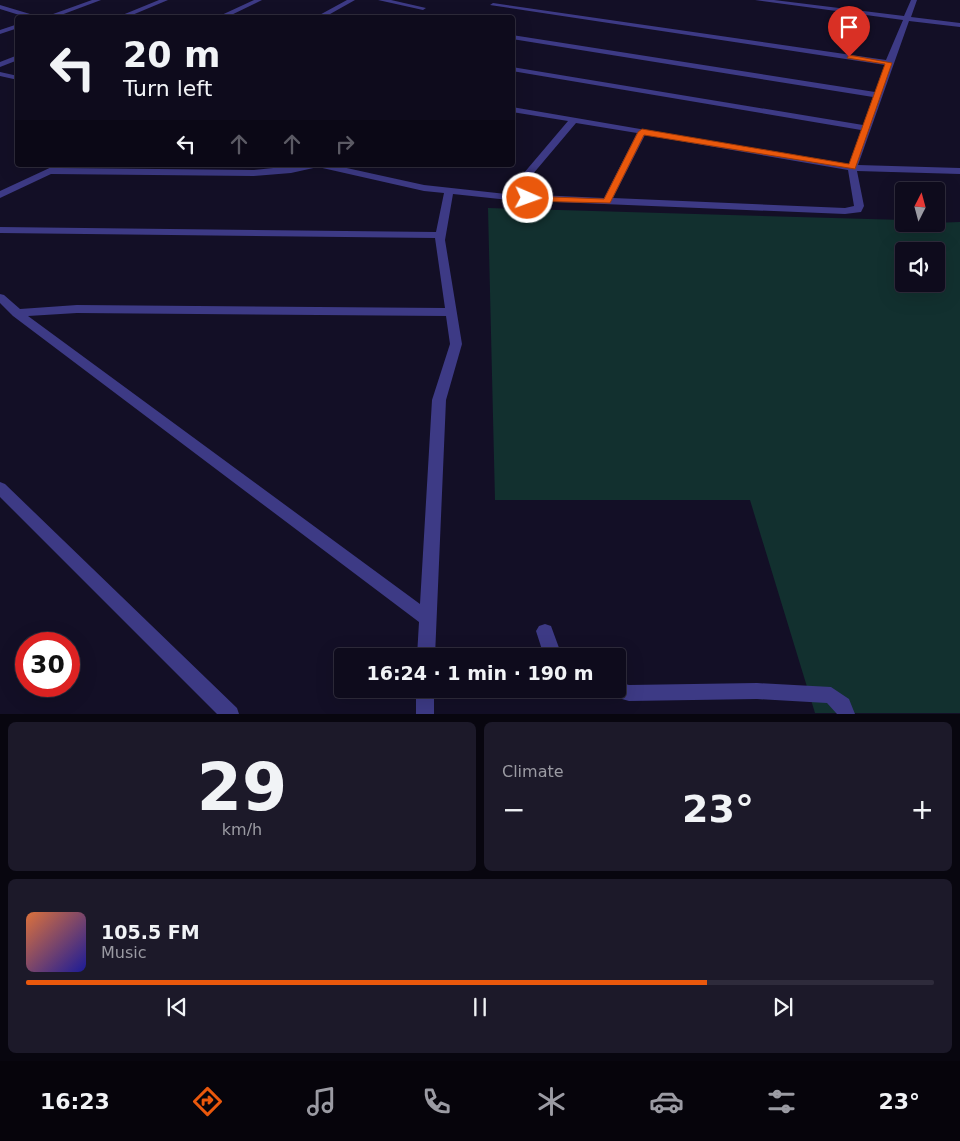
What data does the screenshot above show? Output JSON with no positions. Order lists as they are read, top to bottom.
{
  "north": "top",
  "page": {
    "turn": ["20 m", "Turn left"],
    "limit": "30",
    "trip": "16:24 · 1 min · 190 m",
    "tile": [
      ["29", "km/h"],
      "Climate"
    ],
    "heat": ["−", "23°", "+"],
    "song": ["105.5 FM", "Music"],
    "tabs": ["16:23", "23°"]
  }
}
